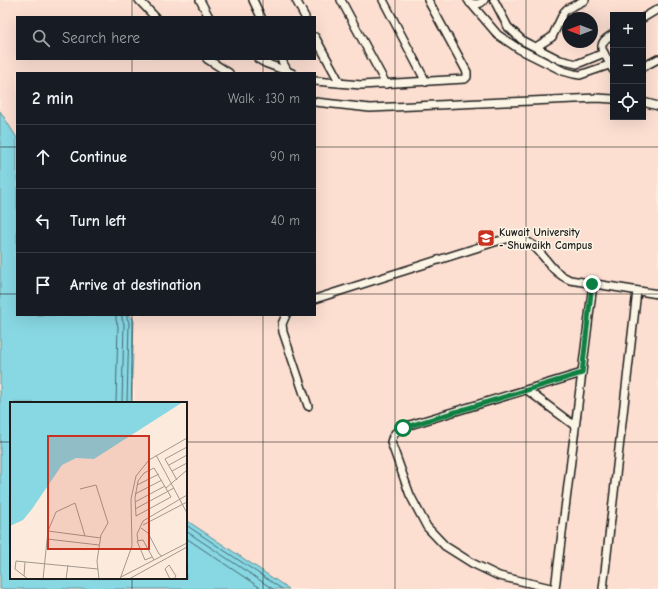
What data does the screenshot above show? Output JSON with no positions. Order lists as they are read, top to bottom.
{
  "places": {
    "school or university": ["Kuwait University - Shuwaikh Campus"]
  },
  "north": "left",
  "page": {
    "map_buttons": ["+", "−"],
    "search": "Search here",
    "heading": ["2 min", "Walk · 130 m"],
    "list": [
      ["Continue", "90 m"],
      ["Turn left", "40 m"],
      "Arrive at destination"
    ]
  }
}
